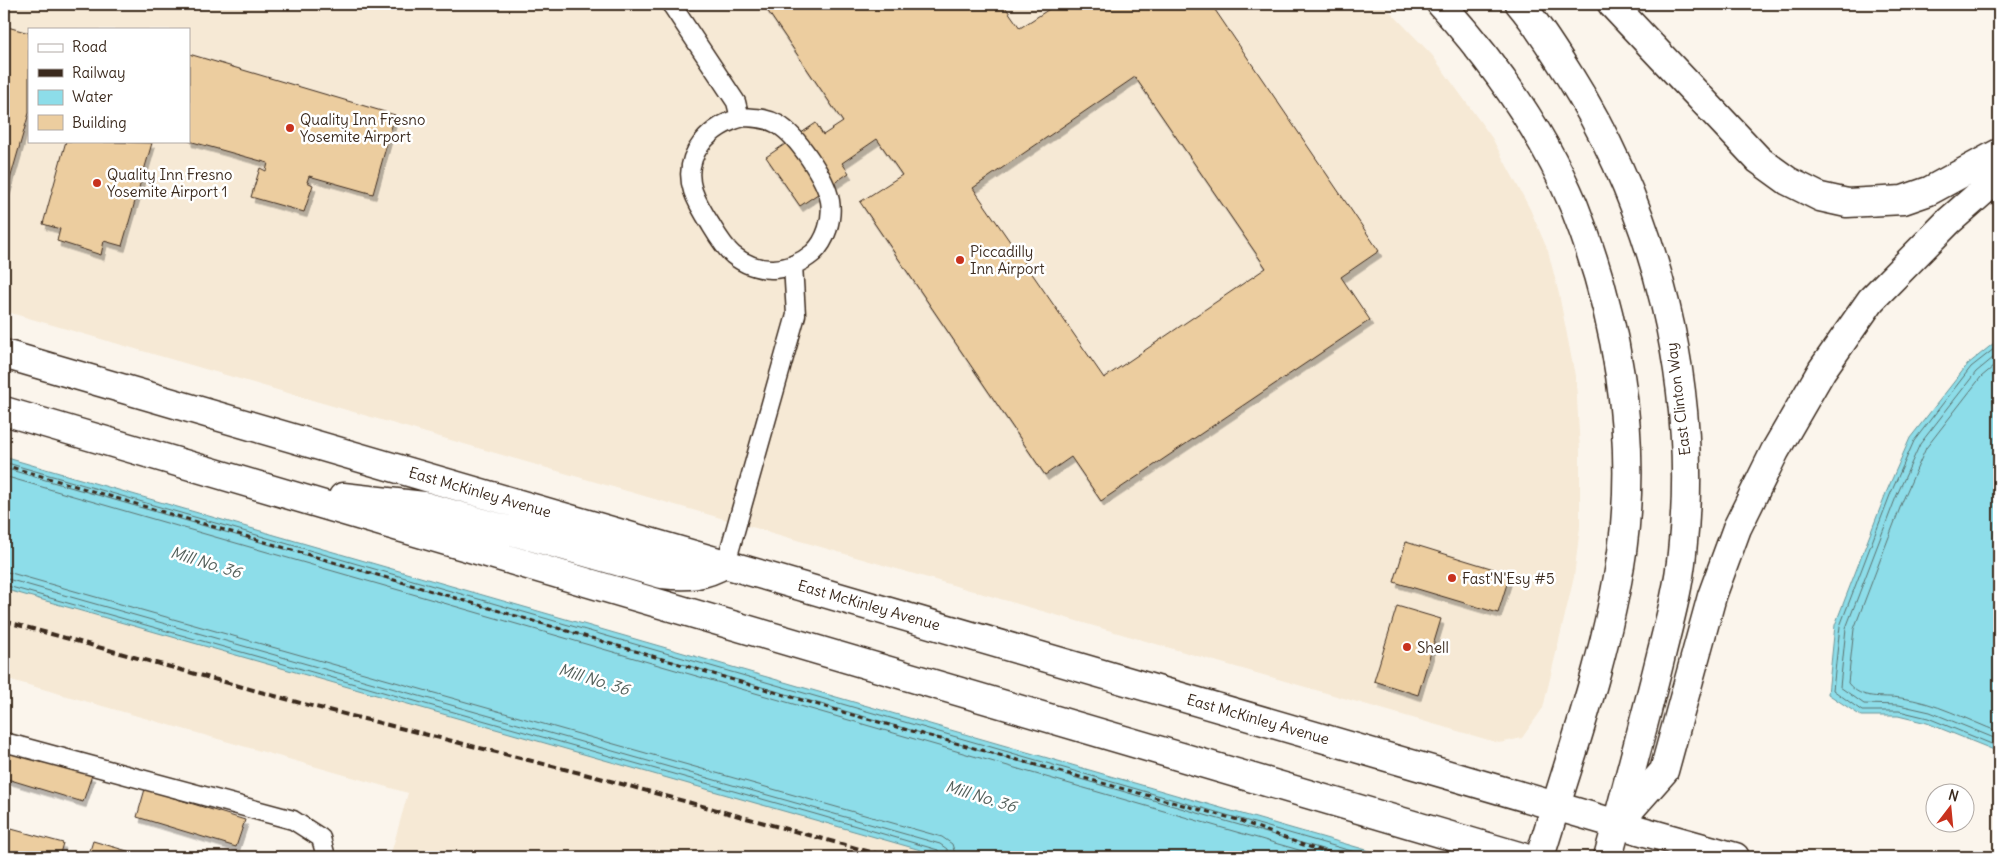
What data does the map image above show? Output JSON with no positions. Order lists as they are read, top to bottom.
{
  "streets": {
    "main road": ["East Clinton Way", "East McKinley Avenue"]
  },
  "crossings": [
    ["East Clinton Way", "East McKinley Avenue"]
  ],
  "water": ["Mill No. 36"],
  "places": [
    "Quality Inn Fresno Yosemite Airport",
    "Quality Inn Fresno Yosemite Airport 1",
    "Piccadilly Inn Airport",
    "Fast'N'Esy #5",
    "Shell"
  ],
  "legend": [
    "Road",
    "Railway",
    "Water",
    "Building"
  ],
  "north": "top"
}
